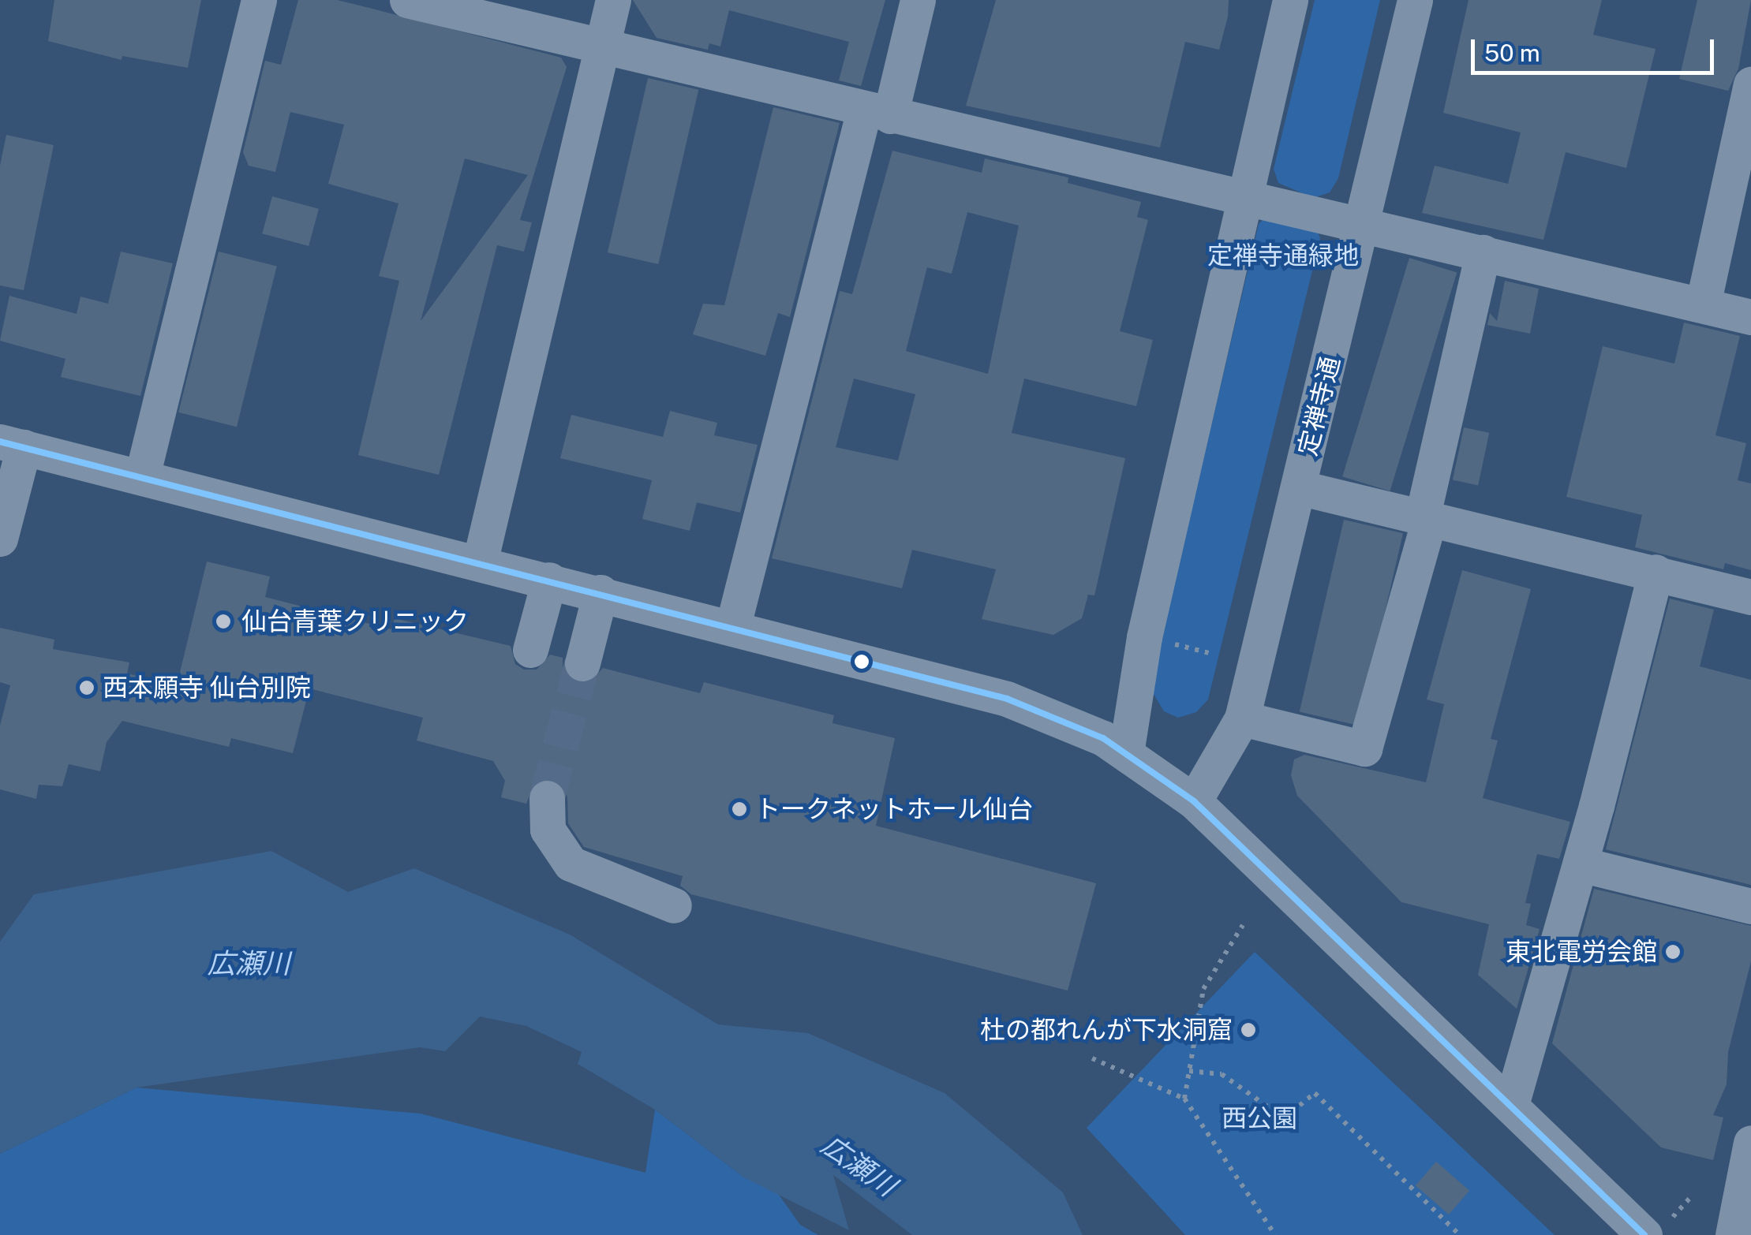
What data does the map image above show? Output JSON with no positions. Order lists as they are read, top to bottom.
{
  "streets": {
    "street": ["定禅寺通"]
  },
  "water": ["広瀬川"],
  "parks": ["定禅寺通緑地", "西公園"],
  "places": [
    "仙台青葉クリニック",
    "西本願寺 仙台別院",
    "トークネットホール仙台",
    "東北電労会館",
    "杜の都れんが下水洞窟"
  ],
  "scale_bar": "50 m"
}
